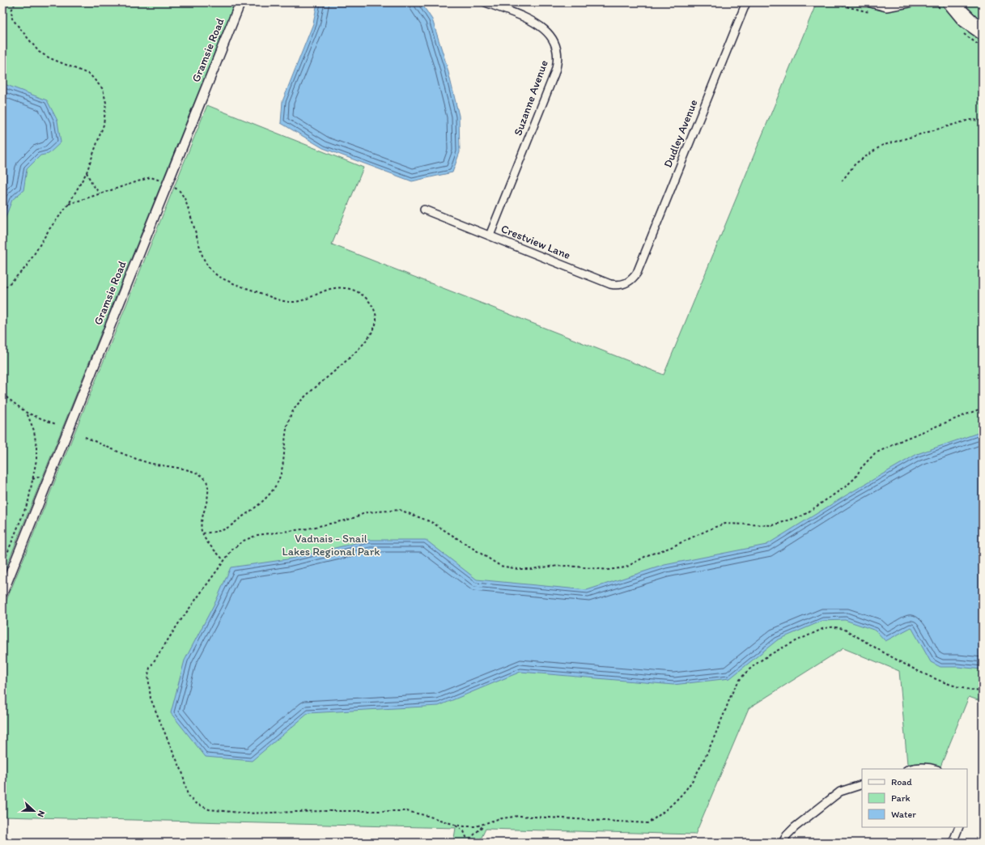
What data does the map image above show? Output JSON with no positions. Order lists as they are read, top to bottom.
{
  "streets": {
    "street": [
      "Gramsie Road",
      "Suzanne Avenue",
      "Dudley Avenue",
      "Crestview Lane"
    ]
  },
  "crossings": [
    ["Suzanne Avenue", "Crestview Lane"],
    ["Dudley Avenue", "Crestview Lane"]
  ],
  "parks": ["Vadnais - Snail Lakes Regional Park"],
  "legend": ["Road", "Park", "Water"],
  "north": "right"
}
